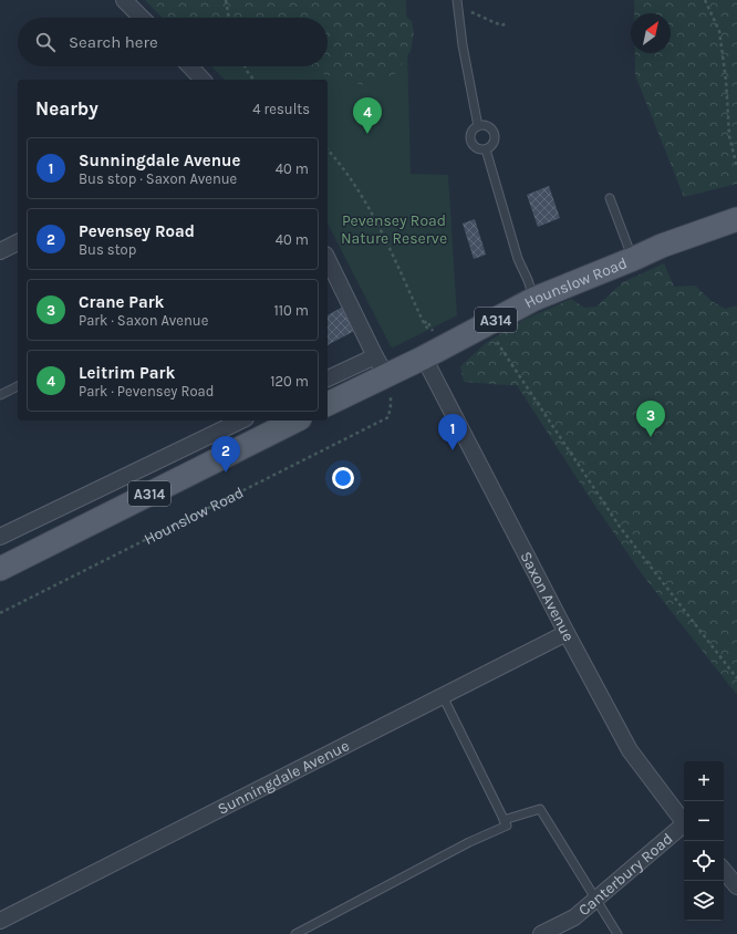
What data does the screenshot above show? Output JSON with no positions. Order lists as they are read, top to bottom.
{
  "streets": {
    "main road": ["Hounslow Road", "A314"],
    "street": ["Saxon Avenue", "Sunningdale Avenue", "Canterbury Road"]
  },
  "crossings": [
    ["Hounslow Road", "Saxon Avenue"],
    ["Saxon Avenue", "Sunningdale Avenue"]
  ],
  "parks": ["Pevensey Road Nature Reserve"],
  "north": "top right",
  "page": {
    "search": "Search here",
    "heading": ["Nearby", "4 results"],
    "pins": [
      "4",
      "3",
      "1",
      "2"
    ],
    "list": [
      {
        "mark": "1",
        "name": "Sunningdale Avenue",
        "note": "Bus stop · Saxon Avenue",
        "value": "40 m"
      },
      {
        "mark": "2",
        "name": "Pevensey Road",
        "note": "Bus stop",
        "value": "40 m"
      },
      {
        "mark": "3",
        "name": "Crane Park",
        "note": "Park · Saxon Avenue",
        "value": "110 m"
      },
      {
        "mark": "4",
        "name": "Leitrim Park",
        "note": "Park · Pevensey Road",
        "value": "120 m"
      }
    ],
    "map_buttons": ["+", "−"]
  }
}
